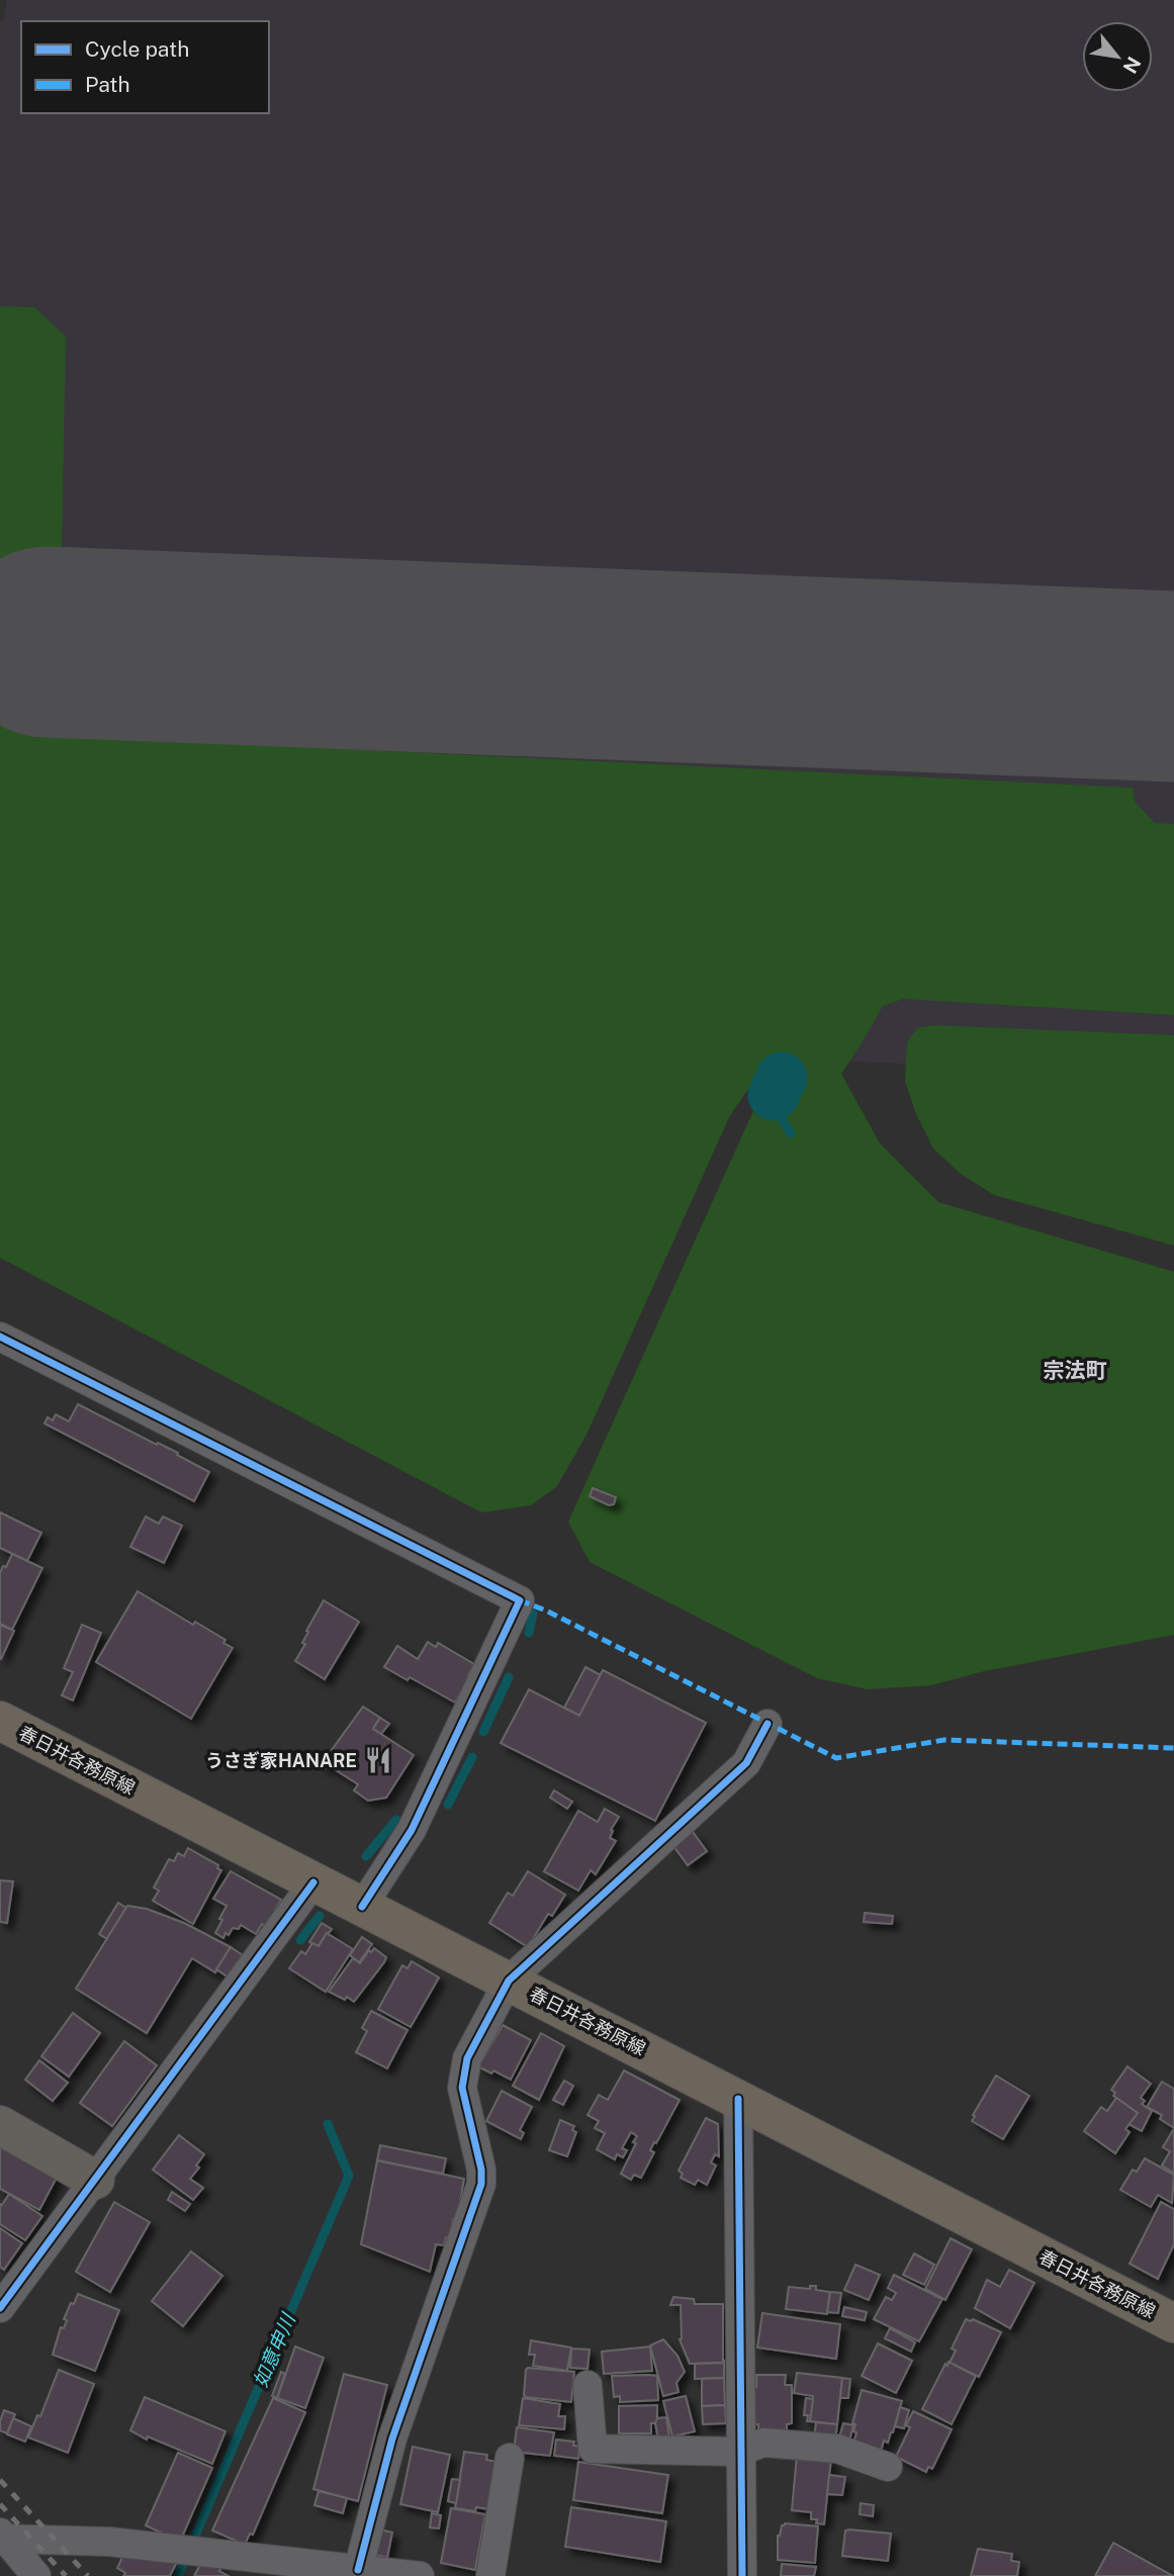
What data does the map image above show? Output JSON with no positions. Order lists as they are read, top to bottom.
{
  "streets": {
    "main road": ["春日井各務原線"]
  },
  "districts": ["宗法町"],
  "water": ["如意申川"],
  "places": {
    "restaurant": ["うさぎ家HANARE"]
  },
  "legend": ["Cycle path", "Path"],
  "north": "bottom right"
}
